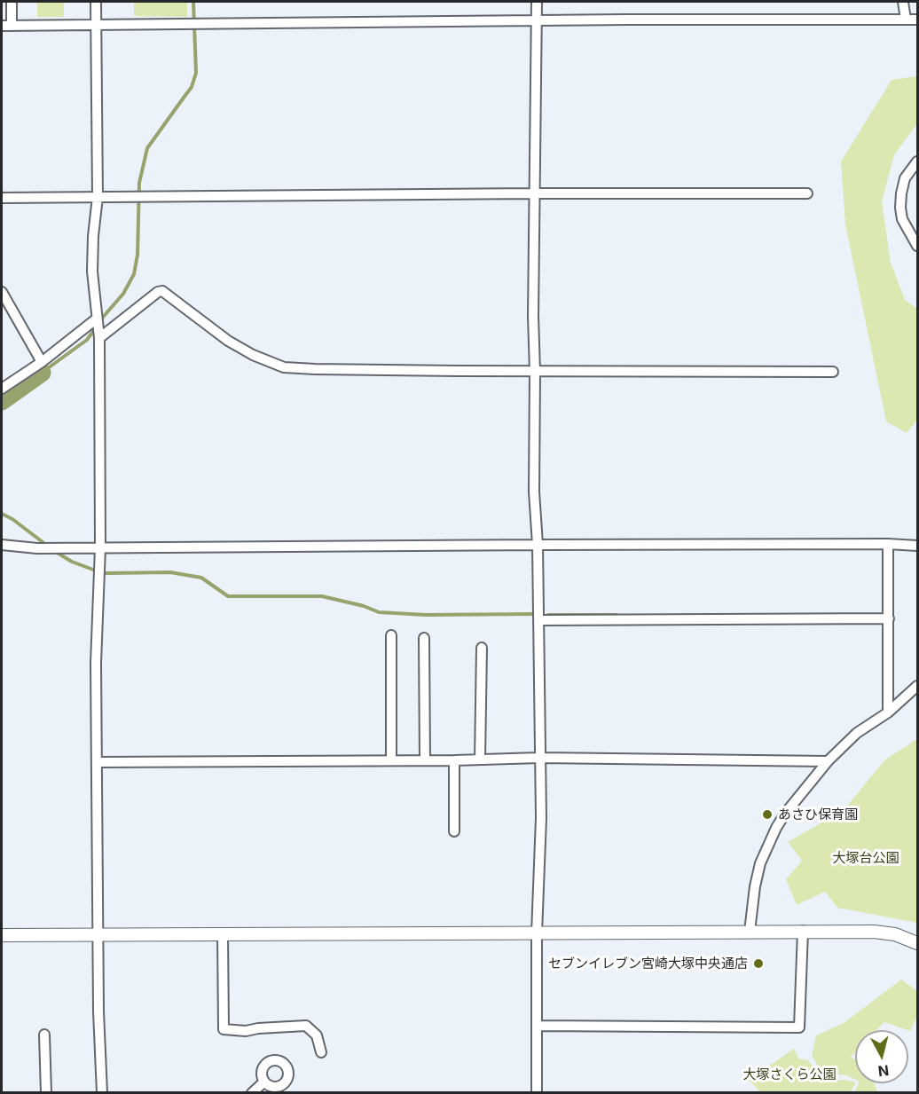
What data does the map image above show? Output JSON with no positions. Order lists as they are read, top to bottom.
{
  "parks": ["大塚台公園", "大塚さくら公園"],
  "places": ["あさひ保育園", "セブンイレブン宮崎大塚中央通店"],
  "north": "bottom"
}
